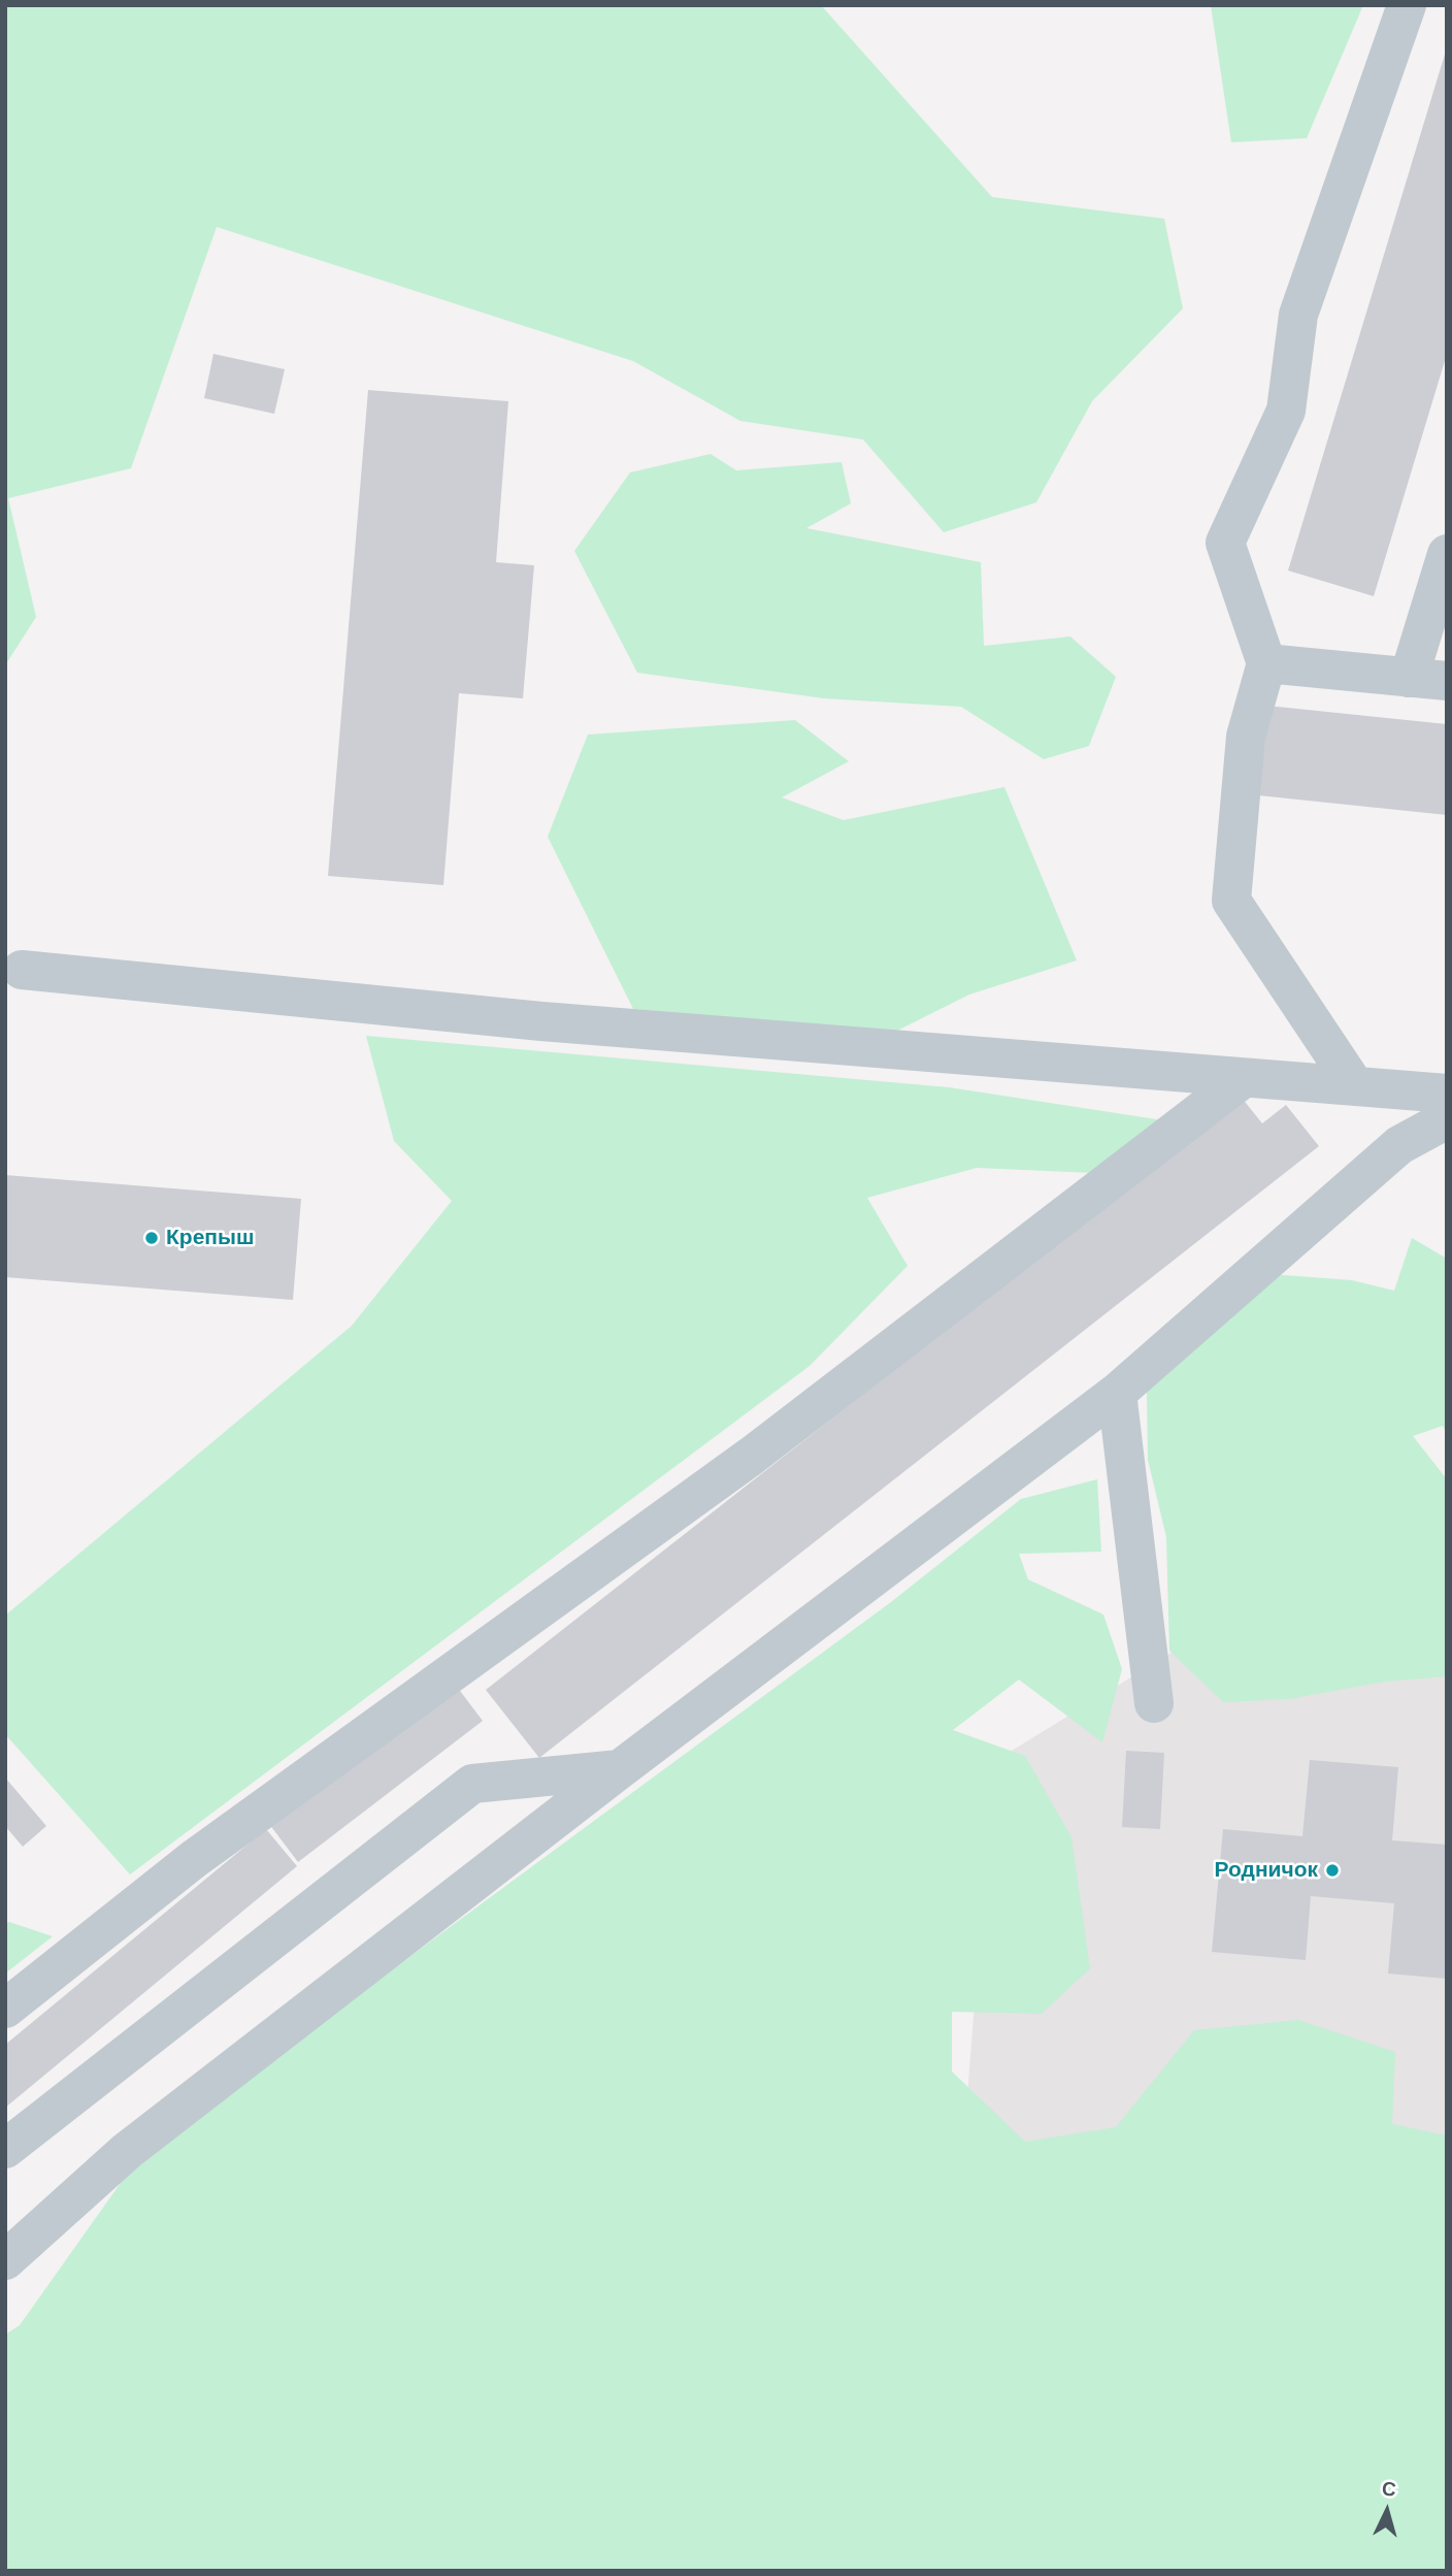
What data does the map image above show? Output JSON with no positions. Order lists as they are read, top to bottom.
{
  "places": ["Крепыш", "Родничок"],
  "north": "top"
}
